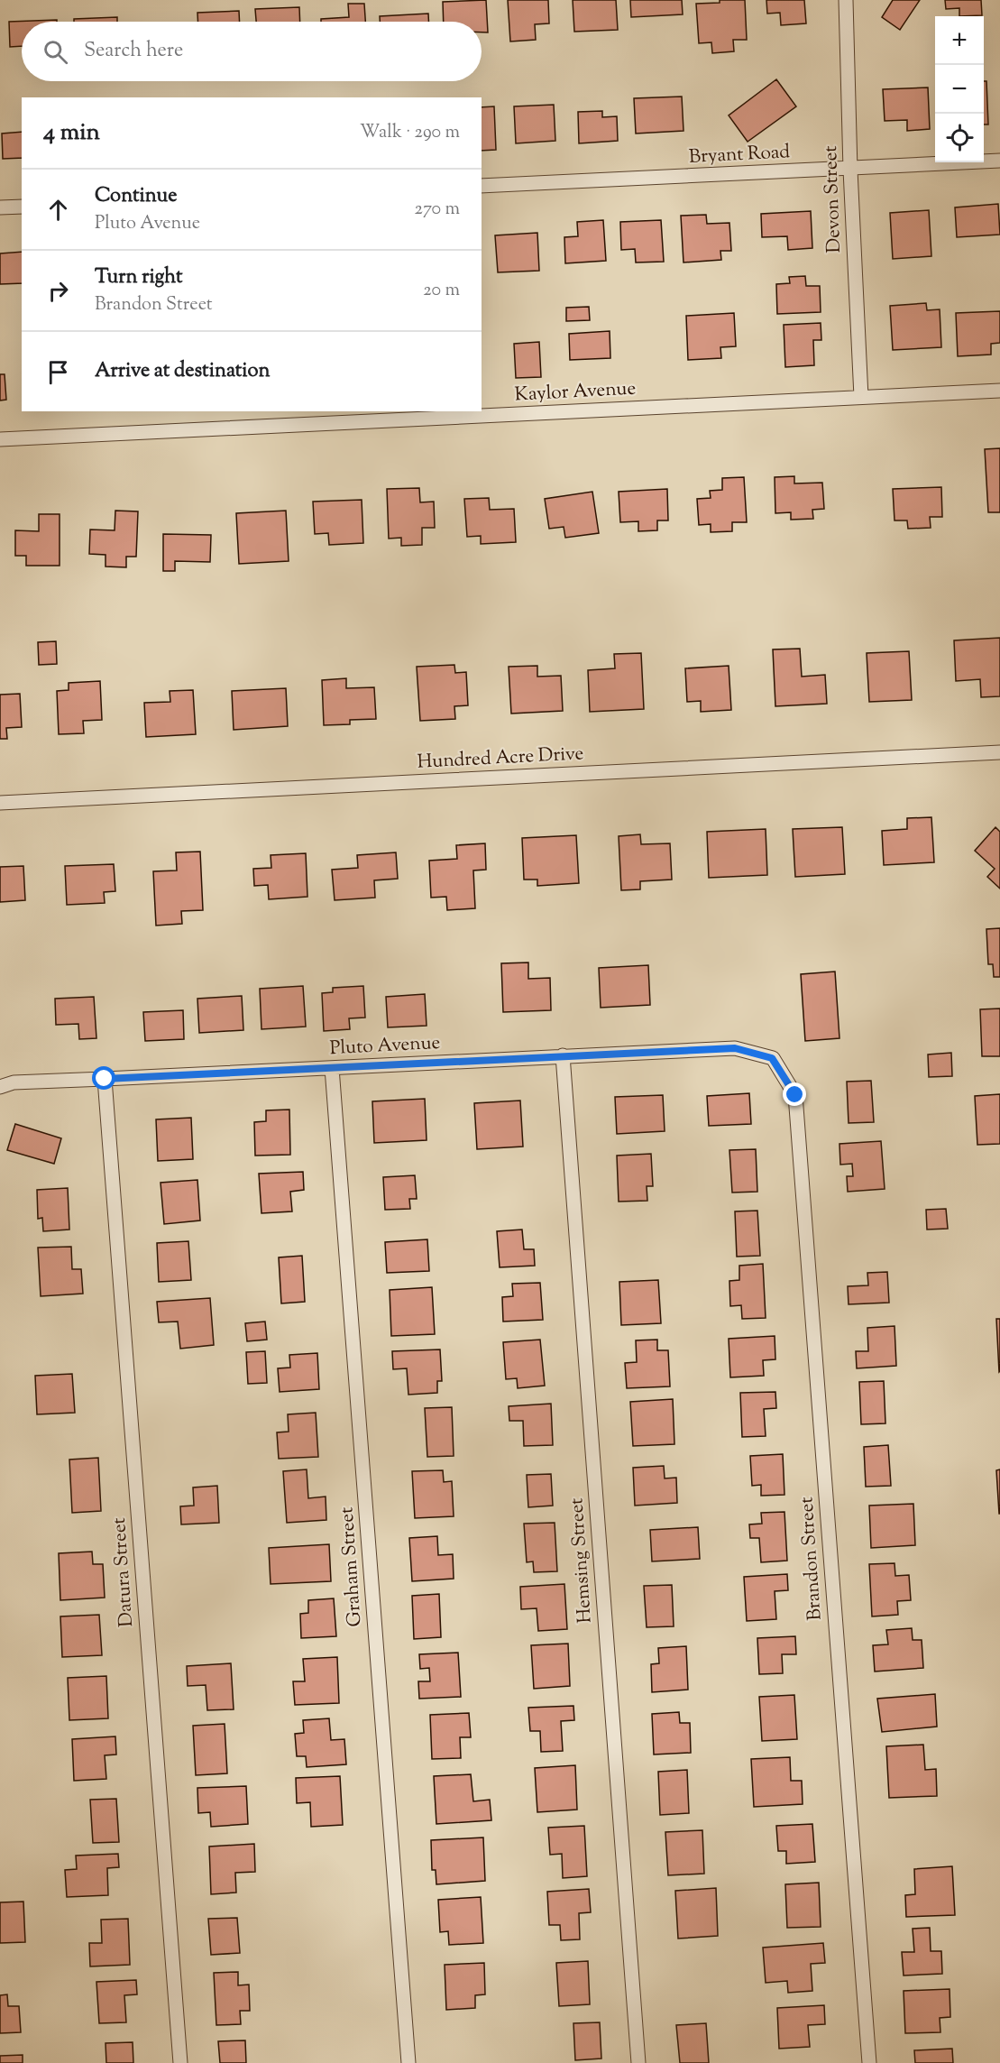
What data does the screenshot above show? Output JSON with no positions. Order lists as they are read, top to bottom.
{
  "streets": {
    "street": [
      "Bryant Road",
      "Devon Street",
      "Kaylor Avenue",
      "Hundred Acre Drive",
      "Pluto Avenue",
      "Brandon Street",
      "Hemsing Street",
      "Graham Street",
      "Datura Street"
    ]
  },
  "crossings": [
    ["Bryant Road", "Devon Street"],
    ["Devon Street", "Kaylor Avenue"],
    ["Pluto Avenue", "Brandon Street"],
    ["Pluto Avenue", "Hemsing Street"],
    ["Pluto Avenue", "Graham Street"],
    ["Pluto Avenue", "Datura Street"]
  ],
  "page": {
    "map_buttons": ["+", "−"],
    "search": "Search here",
    "heading": ["4 min", "Walk · 290 m"],
    "list": [
      ["Continue", "Pluto Avenue", "270 m"],
      ["Turn right", "Brandon Street", "20 m"],
      "Arrive at destination"
    ]
  }
}
